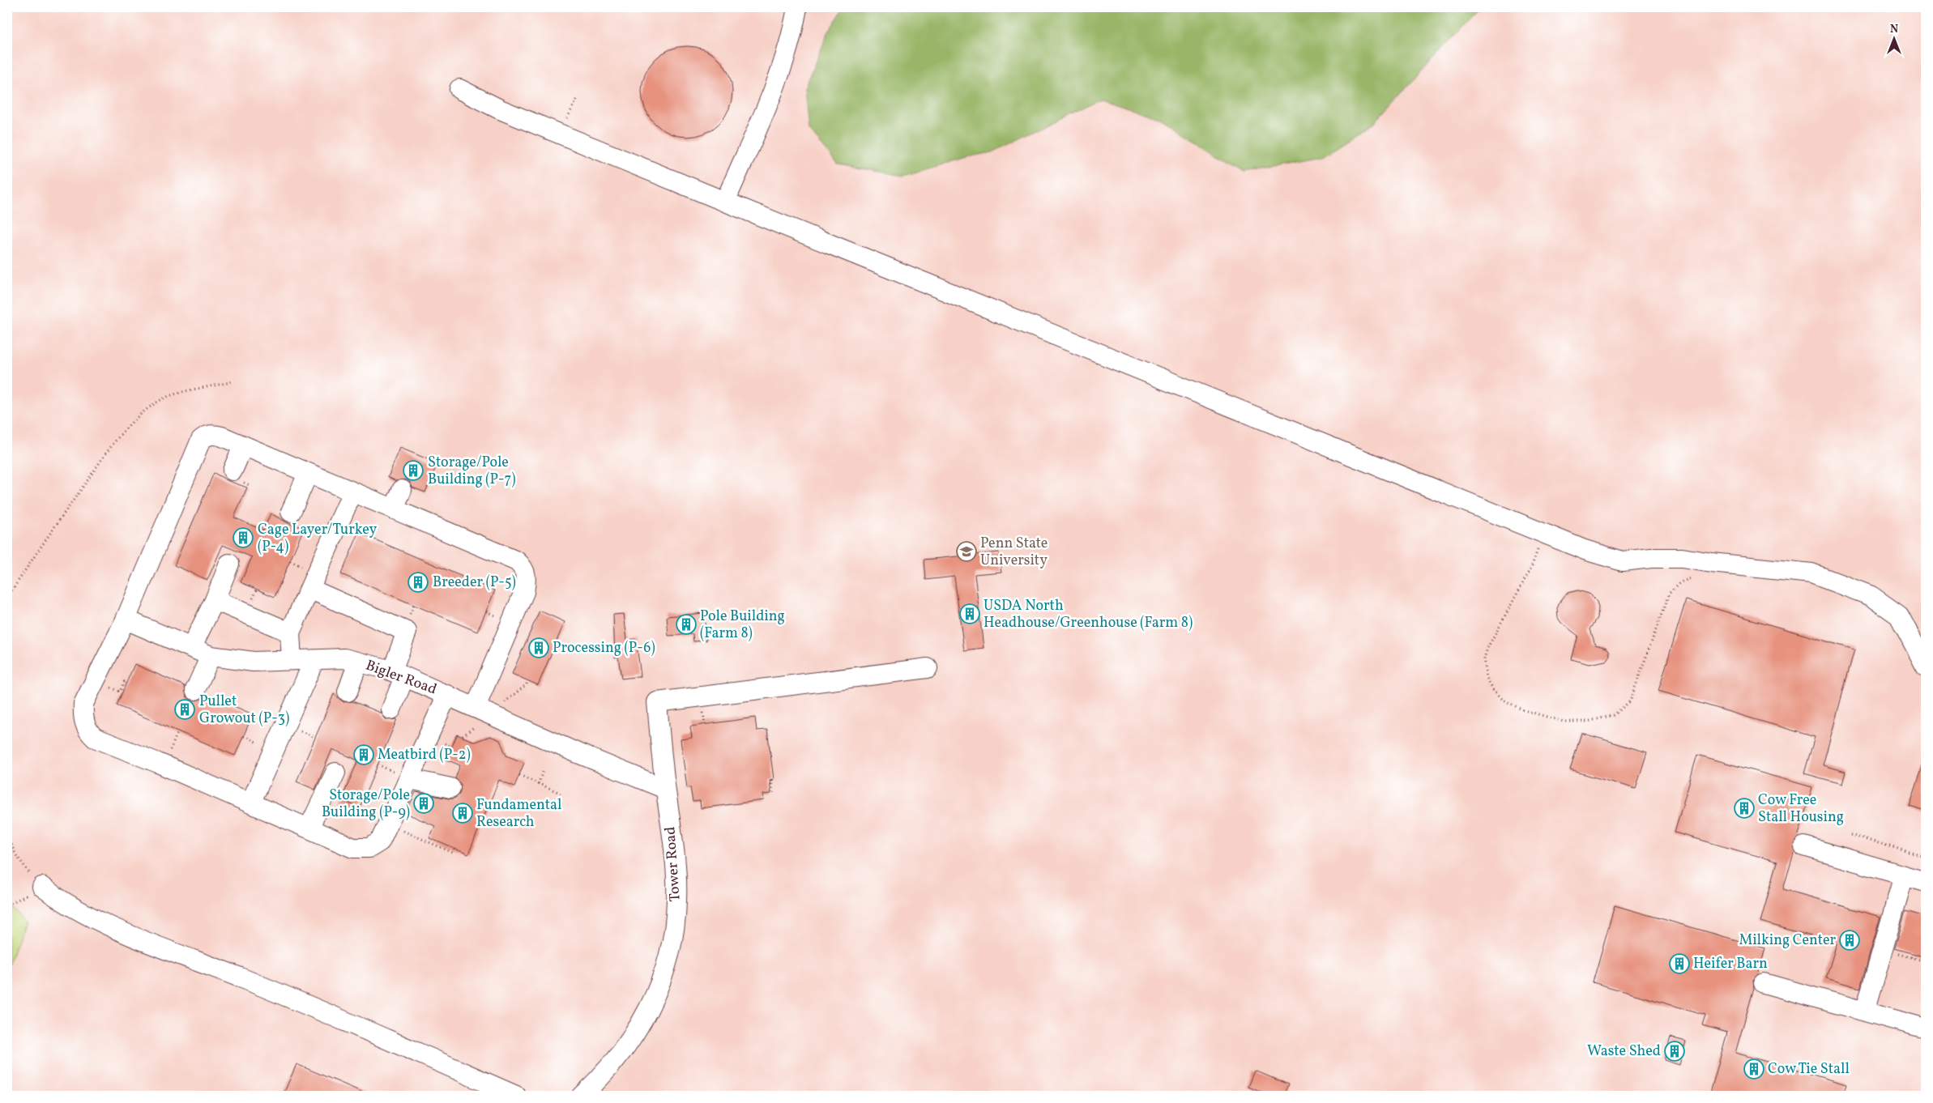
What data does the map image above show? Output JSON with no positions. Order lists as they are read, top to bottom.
{
  "streets": {
    "street": ["Bigler Road", "Tower Road"]
  },
  "crossings": [
    ["Bigler Road", "Tower Road"]
  ],
  "places": {
    "building": [
      "Storage/Pole Building (P-7)",
      "Cage Layer/Turkey (P-4)",
      "Breeder (P-5)",
      "USDA North Headhouse/Greenhouse (Farm 8)",
      "Pole Building (Farm 8)",
      "Processing (P-6)",
      "Pullet Growout (P-3)",
      "Meatbird (P-2)",
      "Storage/Pole Building (P-9)",
      "Cow Free Stall Housing",
      "Fundamental Research",
      "Milking Center",
      "Heifer Barn",
      "Waste Shed",
      "Cow Tie Stall"
    ],
    "school or university": ["Penn State University"]
  },
  "north": "top"
}
